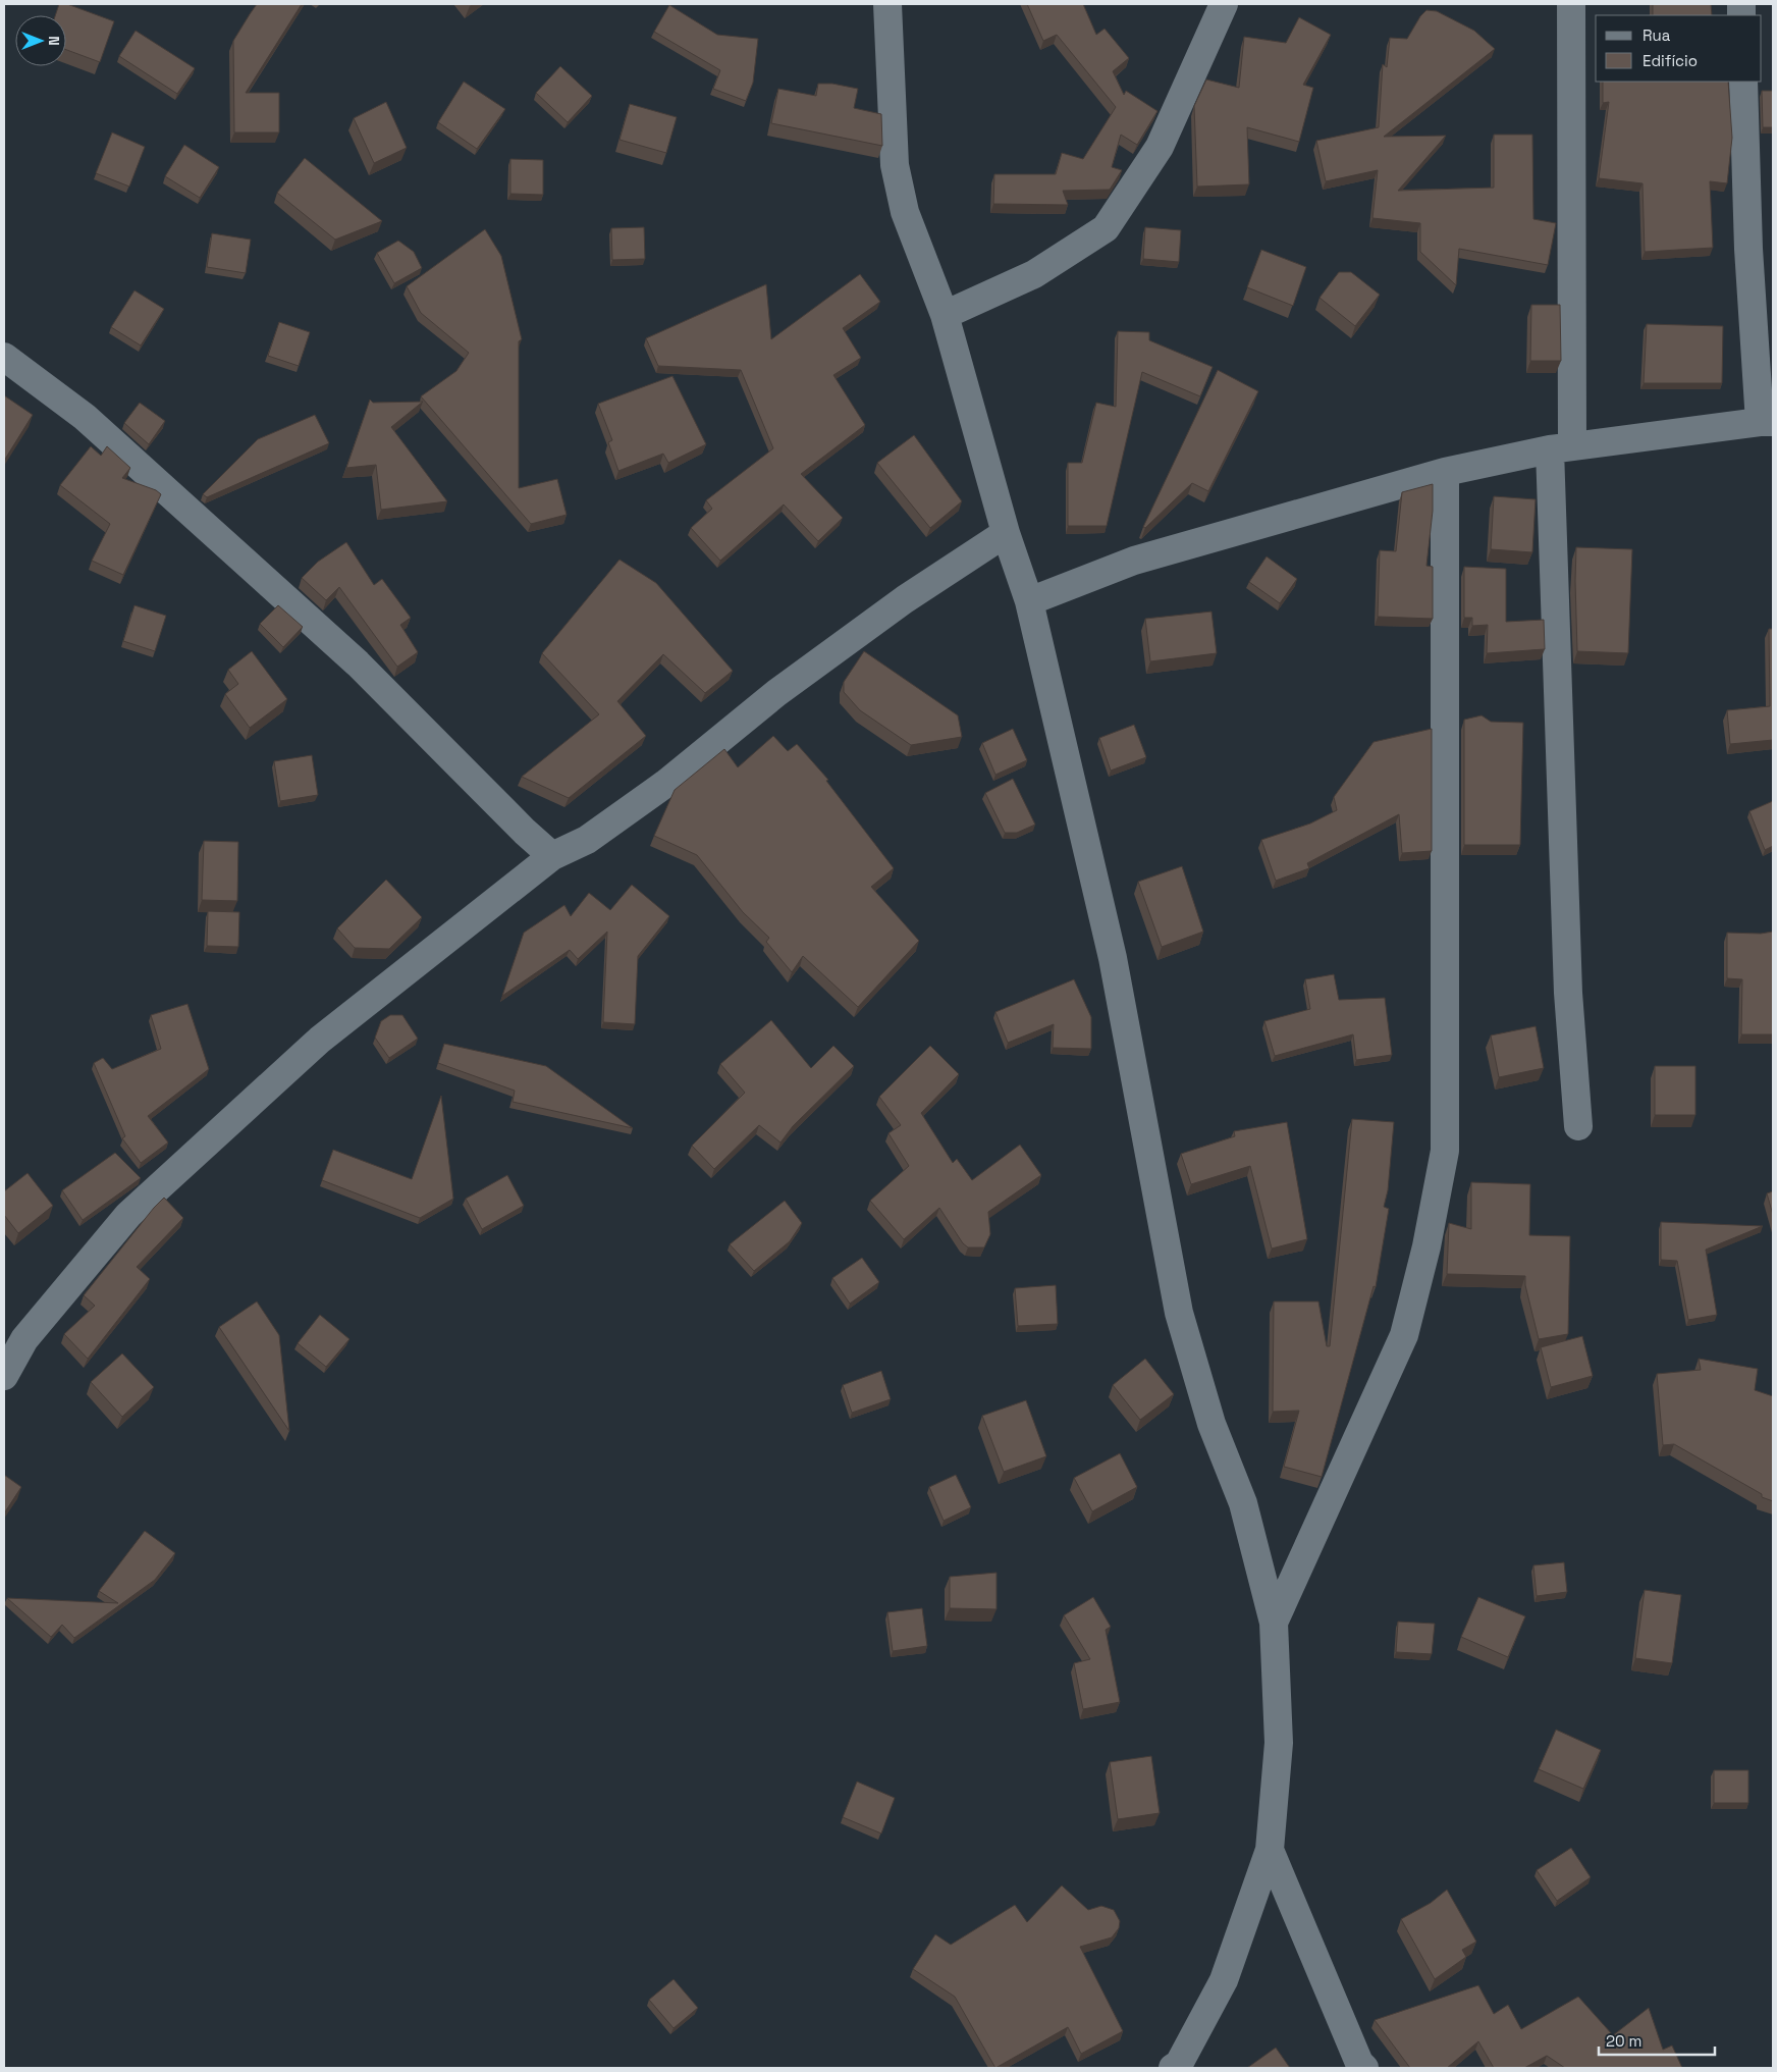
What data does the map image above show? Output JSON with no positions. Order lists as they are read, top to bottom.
{
  "legend": ["Rua", "Edifício"],
  "scale_bar": "20 m",
  "north": "right"
}
